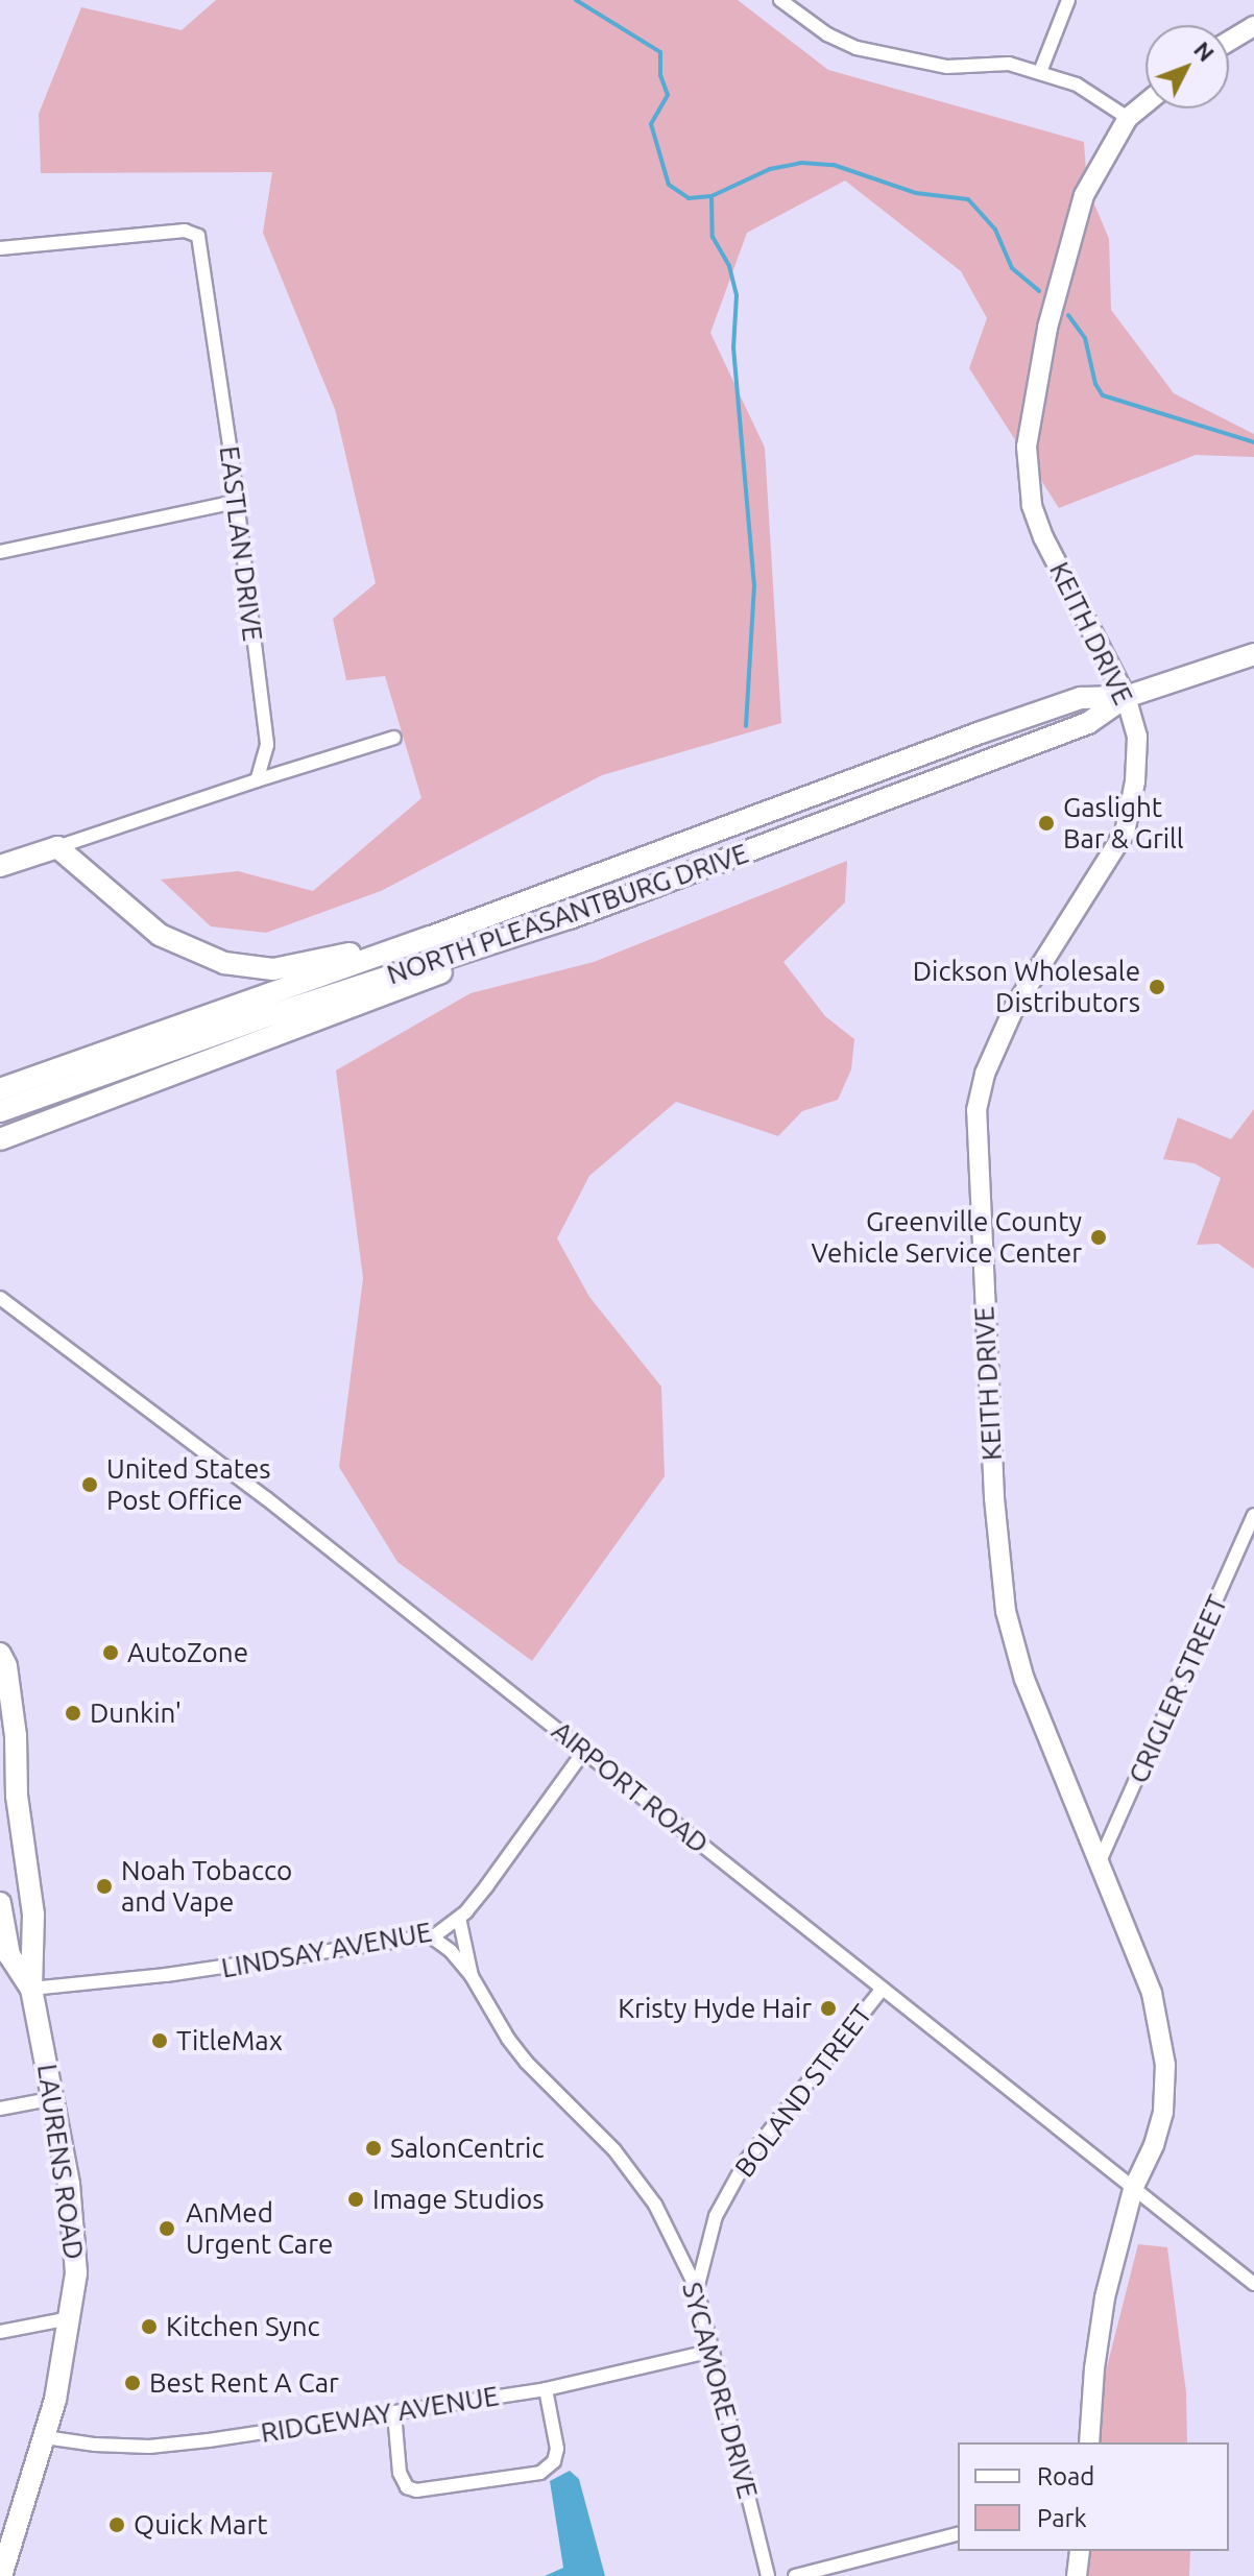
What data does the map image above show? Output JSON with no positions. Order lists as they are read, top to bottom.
{
  "streets": {
    "main road": ["NORTH PLEASANTBURG DRIVE", "LAURENS ROAD"],
    "street": [
      "EASTLAN DRIVE",
      "KEITH DRIVE",
      "CRIGLER STREET",
      "AIRPORT ROAD",
      "LINDSAY AVENUE",
      "BOLAND STREET",
      "SYCAMORE DRIVE",
      "RIDGEWAY AVENUE"
    ]
  },
  "crossings": [
    ["KEITH DRIVE", "NORTH PLEASANTBURG DRIVE"],
    ["KEITH DRIVE", "CRIGLER STREET"],
    ["KEITH DRIVE", "AIRPORT ROAD"],
    ["AIRPORT ROAD", "LINDSAY AVENUE"],
    ["AIRPORT ROAD", "BOLAND STREET"],
    ["LINDSAY AVENUE", "LAURENS ROAD"],
    ["LINDSAY AVENUE", "SYCAMORE DRIVE"],
    ["BOLAND STREET", "SYCAMORE DRIVE"],
    ["LAURENS ROAD", "RIDGEWAY AVENUE"],
    ["SYCAMORE DRIVE", "RIDGEWAY AVENUE"]
  ],
  "places": [
    "Gaslight Bar & Grill",
    "Dickson Wholesale Distributors",
    "Greenville County Vehicle Service Center",
    "United States Post Office",
    "AutoZone",
    "Dunkin'",
    "Noah Tobacco and Vape",
    "Kristy Hyde Hair",
    "TitleMax",
    "SalonCentric",
    "Image Studios",
    "AnMed Urgent Care",
    "Kitchen Sync",
    "Best Rent A Car",
    "Quick Mart"
  ],
  "legend": ["Road", "Park"],
  "north": "top right"
}
